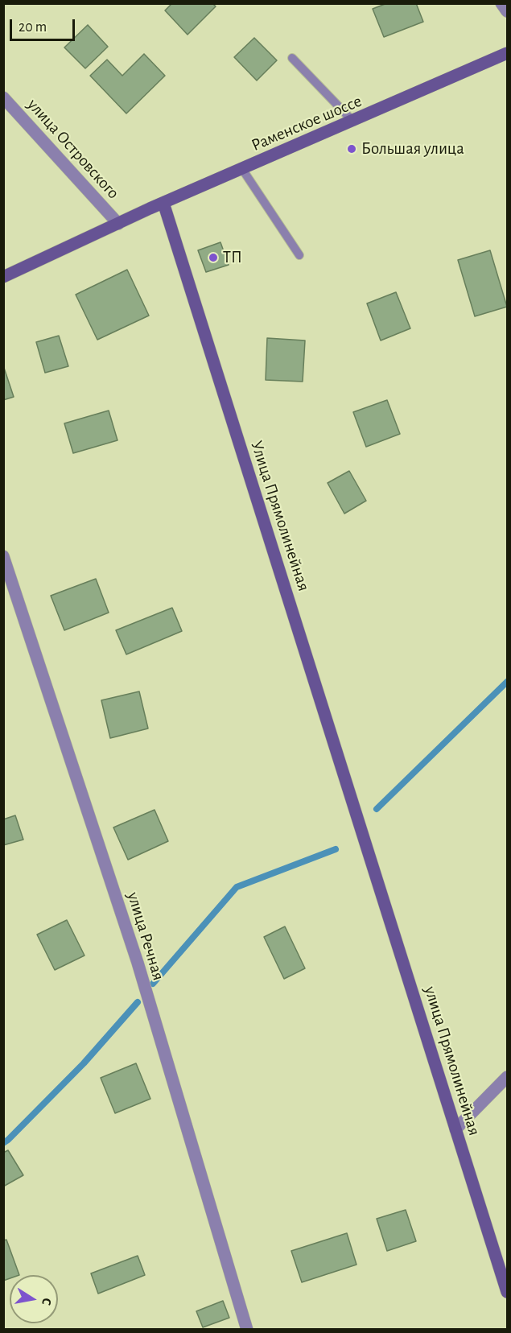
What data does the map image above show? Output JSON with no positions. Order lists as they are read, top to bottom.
{
  "streets": {
    "street": [
      "Раменское шоссе",
      "улица Островского",
      "Улица Прямолинейная",
      "улица Речная",
      "улица Прямолинейная"
    ]
  },
  "crossings": [
    ["Раменское шоссе", "улица Островского"],
    ["Раменское шоссе", "Улица Прямолинейная"],
    ["Улица Прямолинейная", "улица Прямолинейная"]
  ],
  "places": ["Большая улица", "ТП"],
  "scale_bar": "20 m",
  "north": "right"
}
